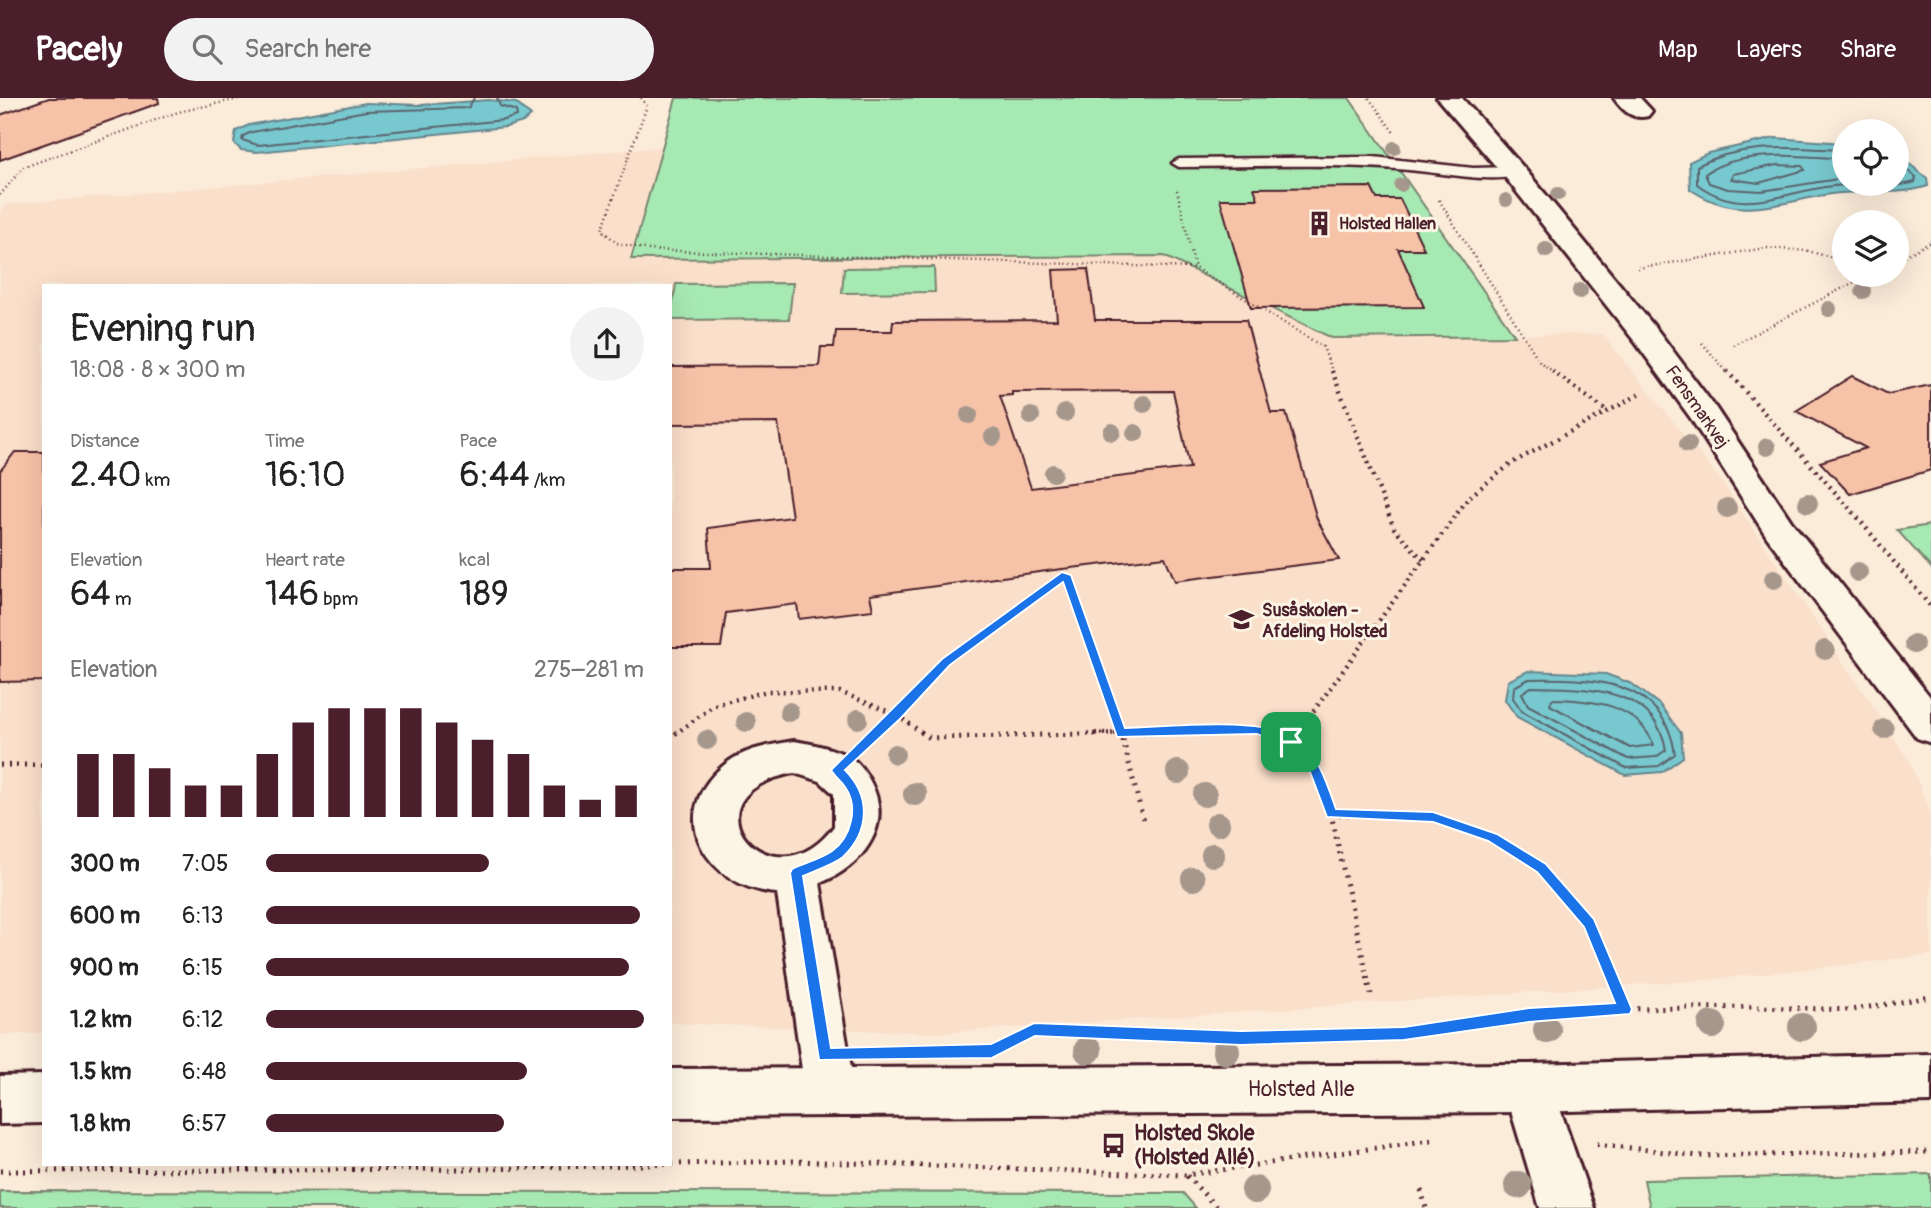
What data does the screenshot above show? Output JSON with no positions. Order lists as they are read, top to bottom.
{
  "streets": {
    "street": ["Fensmarkvej", "Holsted Alle"]
  },
  "places": {
    "building": ["Holsted Hallen"],
    "school or university": ["Susåskolen - Afdeling Holsted"],
    "bus stop": ["Holsted Skole (Holsted Allé)"]
  },
  "page": {
    "header": "Pacely",
    "search": "Search here",
    "nav": ["Map", "Layers", "Share"],
    "heading": ["Evening run", "18:08 · 8 × 300 m"],
    "stats": [
      ["Distance", "2.40 km"],
      ["Time", "16:10"],
      ["Pace", "6:44 /km"],
      ["Elevation", "64 m"],
      ["Heart rate", "146 bpm"],
      ["kcal", "189"]
    ],
    "chart": ["Elevation", "275–281 m"],
    "list": [
      {
        "name": "300 m",
        "note": "7:05"
      },
      {
        "name": "600 m",
        "note": "6:13"
      },
      {
        "name": "900 m",
        "note": "6:15"
      },
      {
        "name": "1.2 km",
        "note": "6:12"
      },
      {
        "name": "1.5 km",
        "note": "6:48"
      },
      {
        "name": "1.8 km",
        "note": "6:57"
      }
    ]
  }
}
